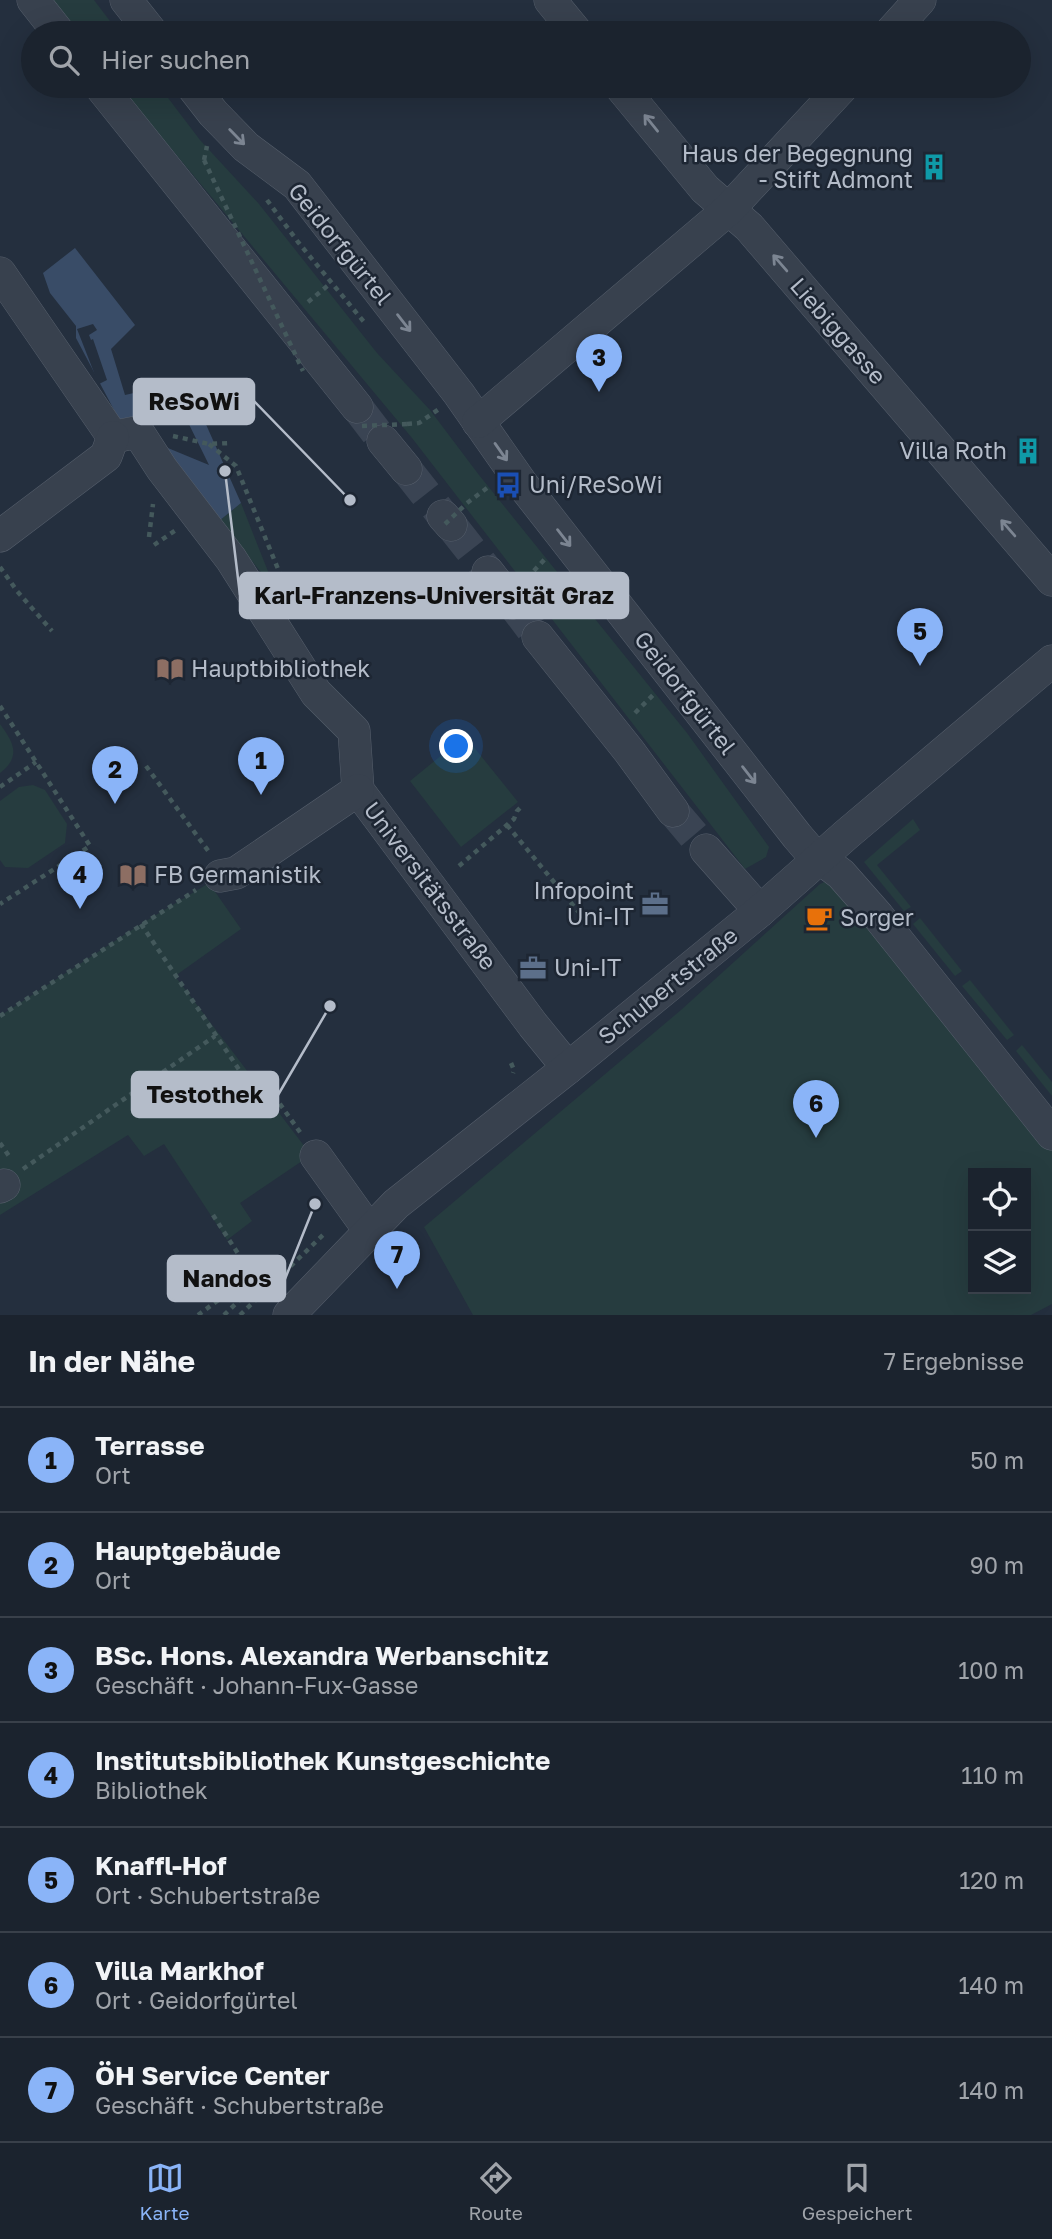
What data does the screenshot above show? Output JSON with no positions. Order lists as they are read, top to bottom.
{
  "streets": {
    "street": [
      "Geidorfgürtel",
      "Liebiggasse",
      "Universitätsstraße",
      "Schubertstraße"
    ]
  },
  "crossings": [
    ["Geidorfgürtel", "Schubertstraße"],
    ["Universitätsstraße", "Schubertstraße"]
  ],
  "one_way": ["Liebiggasse"],
  "places": {
    "building": ["Haus der Begegnung - Stift Admont", "Villa Roth"],
    "other": [
      "Karl-Franzens-Universität Graz",
      "ReSoWi",
      "Testothek",
      "Nandos"
    ],
    "bus stop": ["Uni/ReSoWi"],
    "library": ["Hauptbibliothek", "FB Germanistik"],
    "office": ["Infopoint Uni-IT", "Uni-IT"],
    "cafe": ["Sorger"]
  },
  "page": {
    "search": "Hier suchen",
    "pins": [
      "3",
      "5",
      "1",
      "2",
      "4",
      "6",
      "7"
    ],
    "heading": ["In der Nähe", "7 Ergebnisse"],
    "list": [
      {
        "mark": "1",
        "name": "Terrasse",
        "note": "Ort",
        "value": "50 m"
      },
      {
        "mark": "2",
        "name": "Hauptgebäude",
        "note": "Ort",
        "value": "90 m"
      },
      {
        "mark": "3",
        "name": "BSc. Hons. Alexandra Werbanschitz",
        "note": "Geschäft · Johann-Fux-Gasse",
        "value": "100 m"
      },
      {
        "mark": "4",
        "name": "Institutsbibliothek Kunstgeschichte",
        "note": "Bibliothek",
        "value": "110 m"
      },
      {
        "mark": "5",
        "name": "Knaffl-Hof",
        "note": "Ort · Schubertstraße",
        "value": "120 m"
      },
      {
        "mark": "6",
        "name": "Villa Markhof",
        "note": "Ort · Geidorfgürtel",
        "value": "140 m"
      },
      {
        "mark": "7",
        "name": "ÖH Service Center",
        "note": "Geschäft · Schubertstraße",
        "value": "140 m"
      }
    ],
    "nav": ["Karte", "Route", "Gespeichert"]
  }
}
